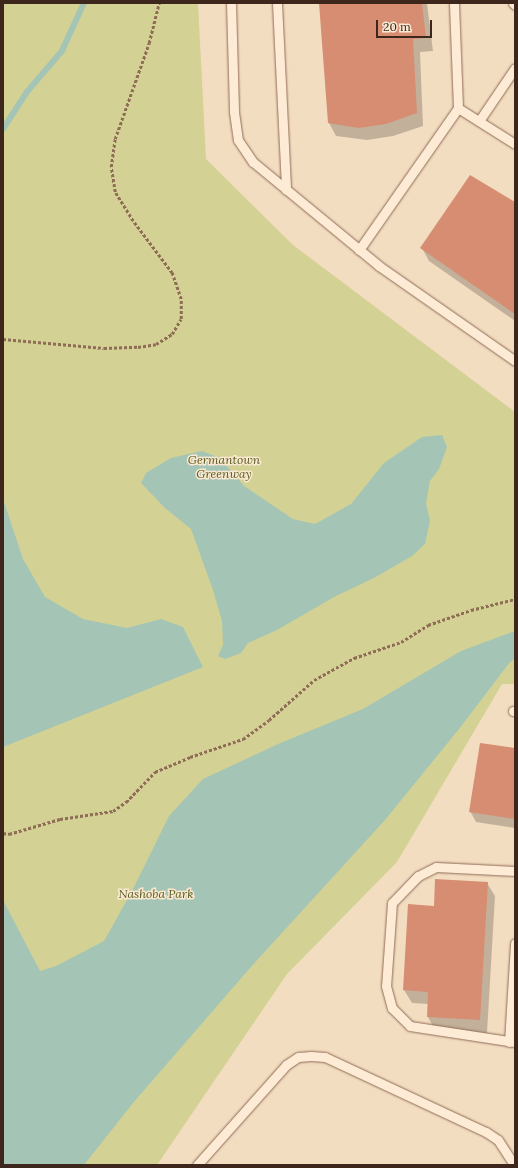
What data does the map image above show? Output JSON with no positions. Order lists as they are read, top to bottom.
{
  "parks": ["Germantown Greenway", "Nashoba Park"],
  "scale_bar": "20 m"
}
